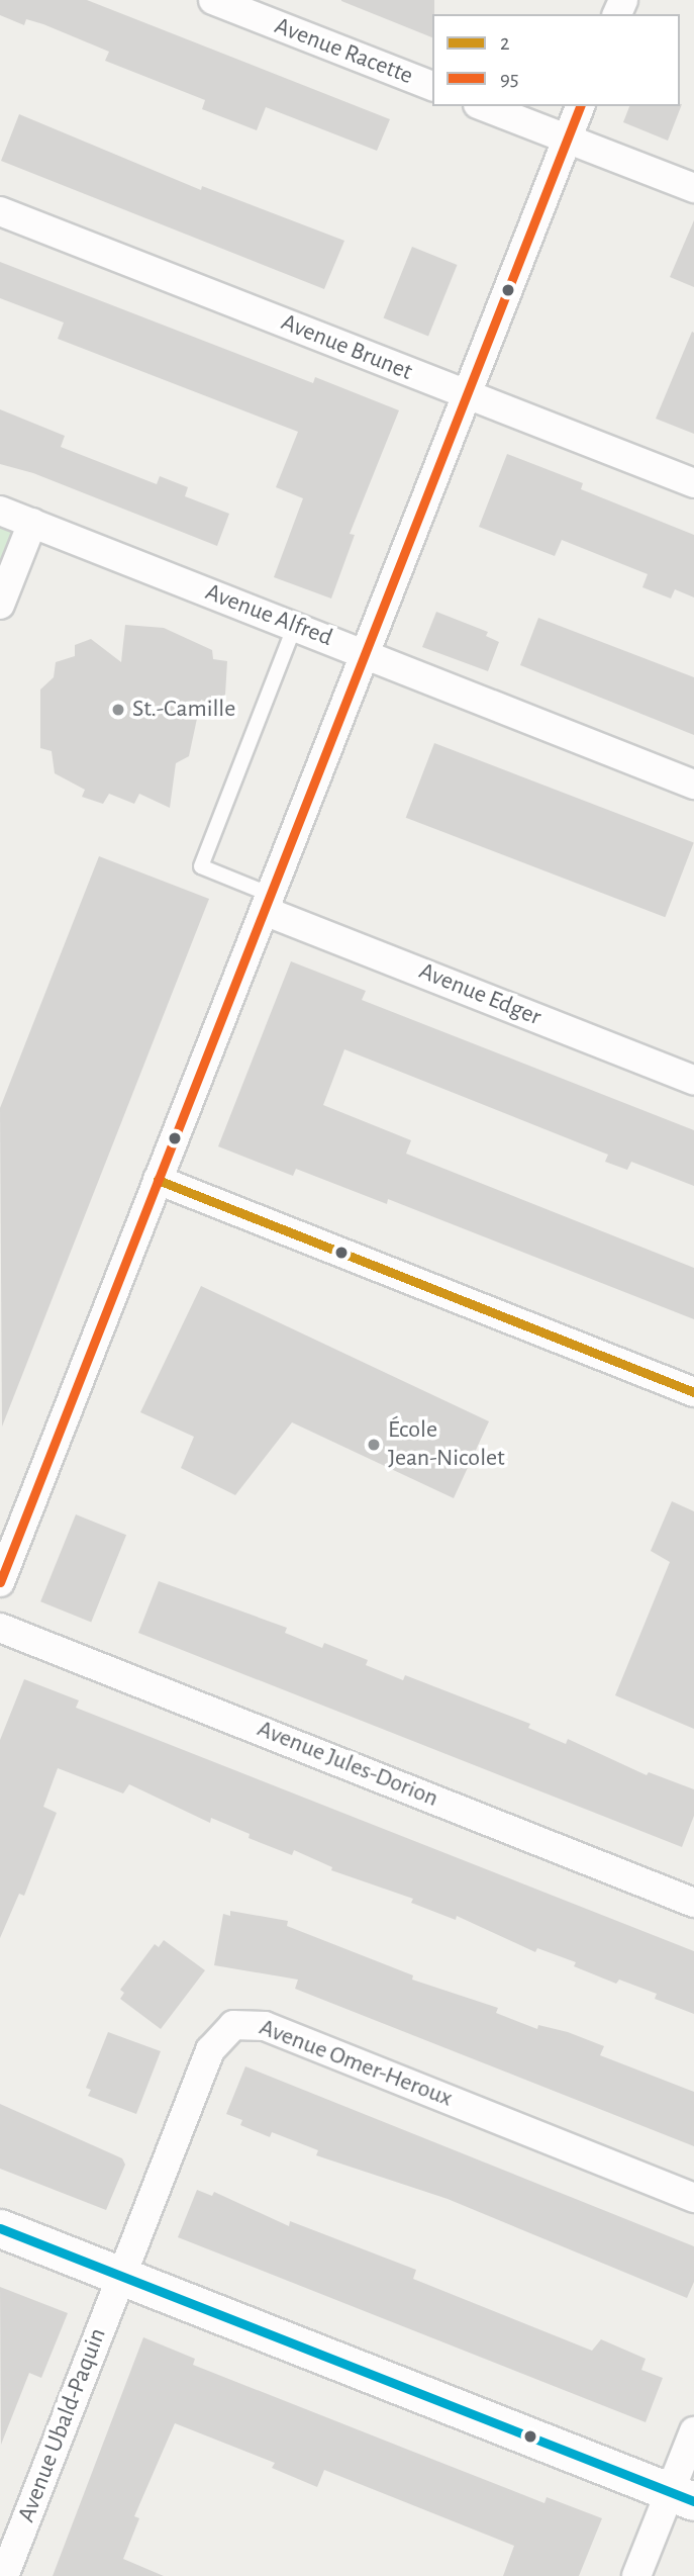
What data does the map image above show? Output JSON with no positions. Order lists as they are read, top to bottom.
{
  "streets": {
    "street": [
      "Avenue Racette",
      "Avenue Brunet",
      "Avenue Alfred",
      "Avenue Edger",
      "Avenue Jules-Dorion",
      "Avenue Omer-Heroux",
      "Avenue Ubald-Paquin"
    ]
  },
  "crossings": [
    ["Avenue Omer-Heroux", "Avenue Ubald-Paquin"]
  ],
  "places": ["St.-Camille", "École Jean-Nicolet"],
  "lines": ["transit line 95", "transit line 2"],
  "legend": ["2", "95"]
}
